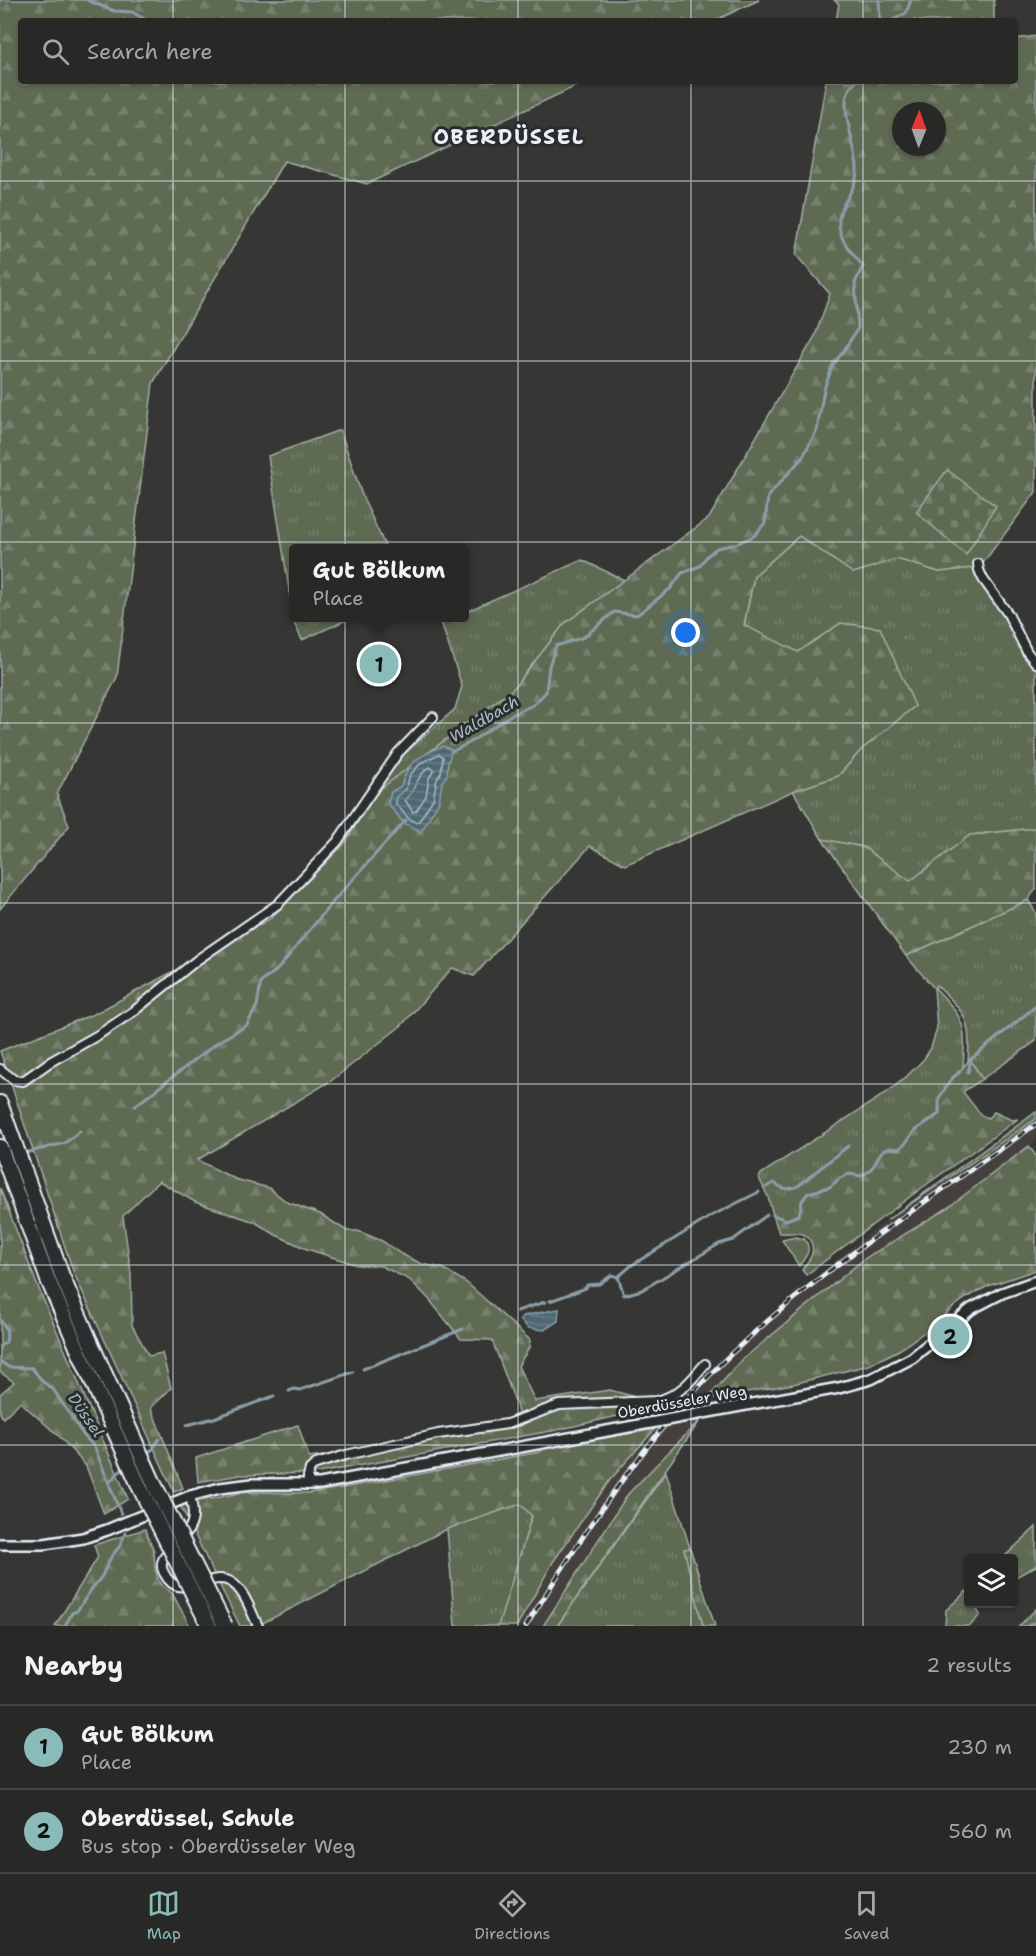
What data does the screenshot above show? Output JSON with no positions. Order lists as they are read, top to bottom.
{
  "streets": {
    "street": ["Oberdüsseler Weg"]
  },
  "districts": ["OBERDÜSSEL"],
  "water": ["Waldbach", "Düssel"],
  "north": "top",
  "page": {
    "search": "Search here",
    "popup": ["Gut Bölkum", "Place"],
    "pins": ["1", "2"],
    "heading": ["Nearby", "2 results"],
    "list": [
      {
        "mark": "1",
        "name": "Gut Bölkum",
        "note": "Place",
        "value": "230 m"
      },
      {
        "mark": "2",
        "name": "Oberdüssel, Schule",
        "note": "Bus stop · Oberdüsseler Weg",
        "value": "560 m"
      }
    ],
    "nav": ["Map", "Directions", "Saved"]
  }
}
